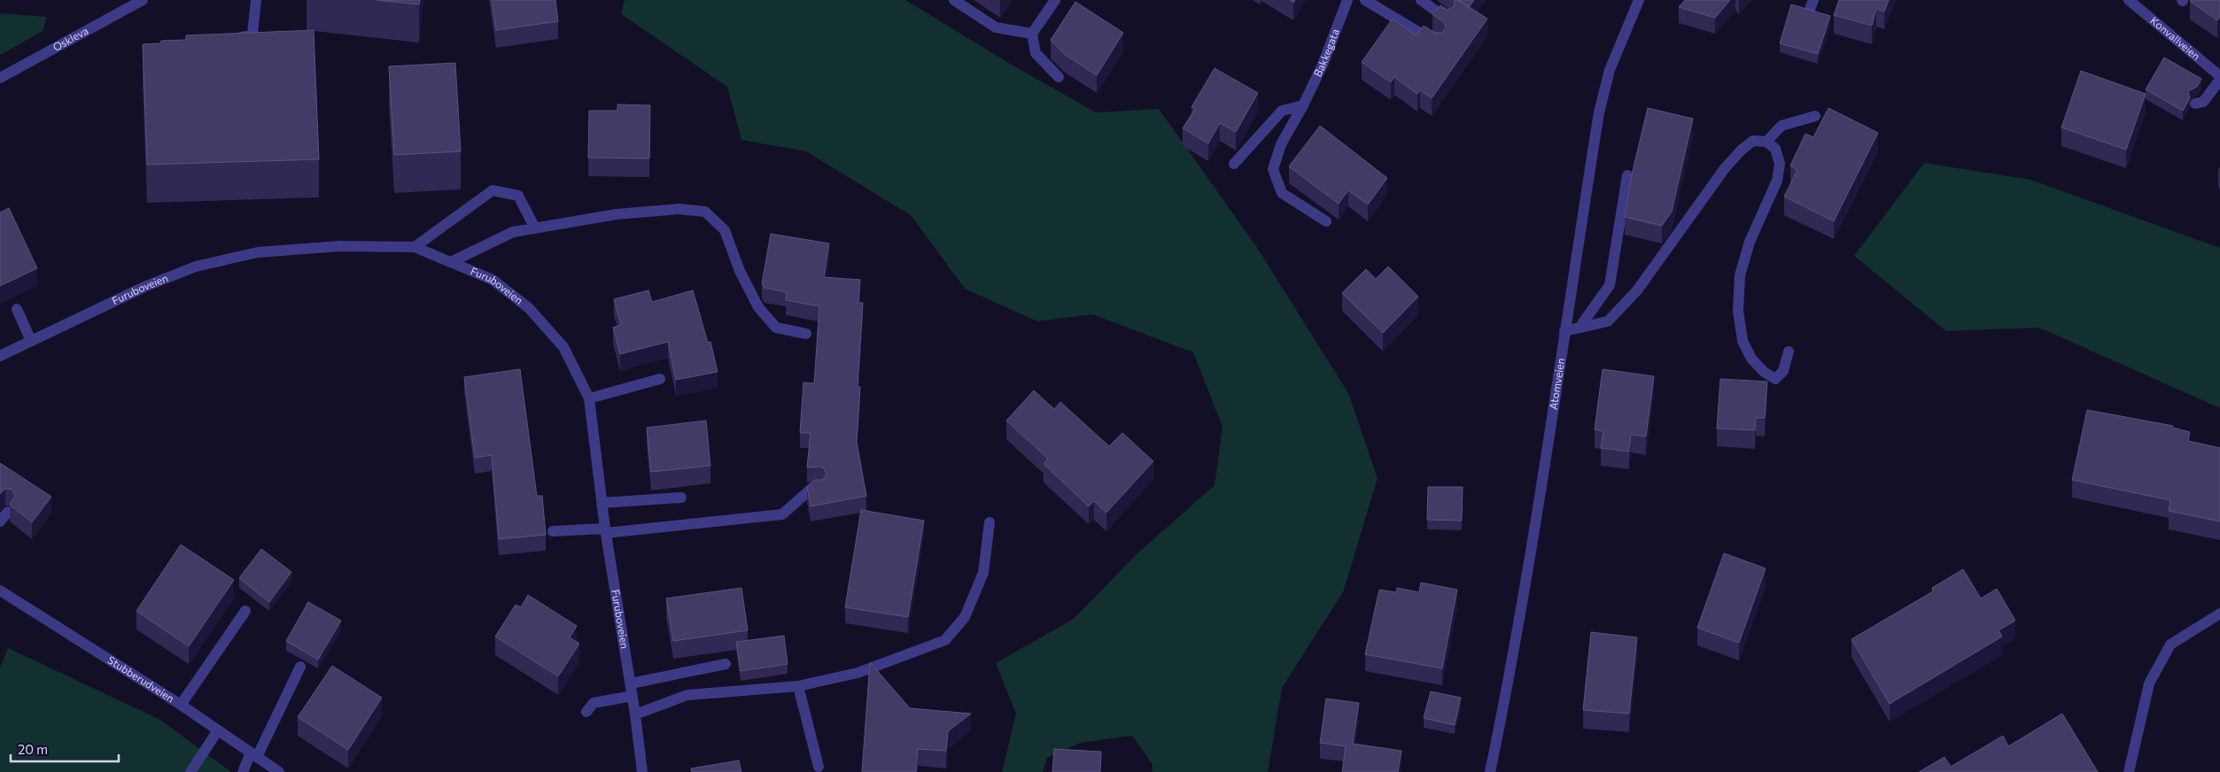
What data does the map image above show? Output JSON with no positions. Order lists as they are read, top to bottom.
{
  "streets": {
    "street": [
      "Konvallveien",
      "Oskleva",
      "Bakkegata",
      "Furuboveien",
      "Atomveien",
      "Stubberudveien"
    ]
  },
  "scale_bar": "20 m"
}
